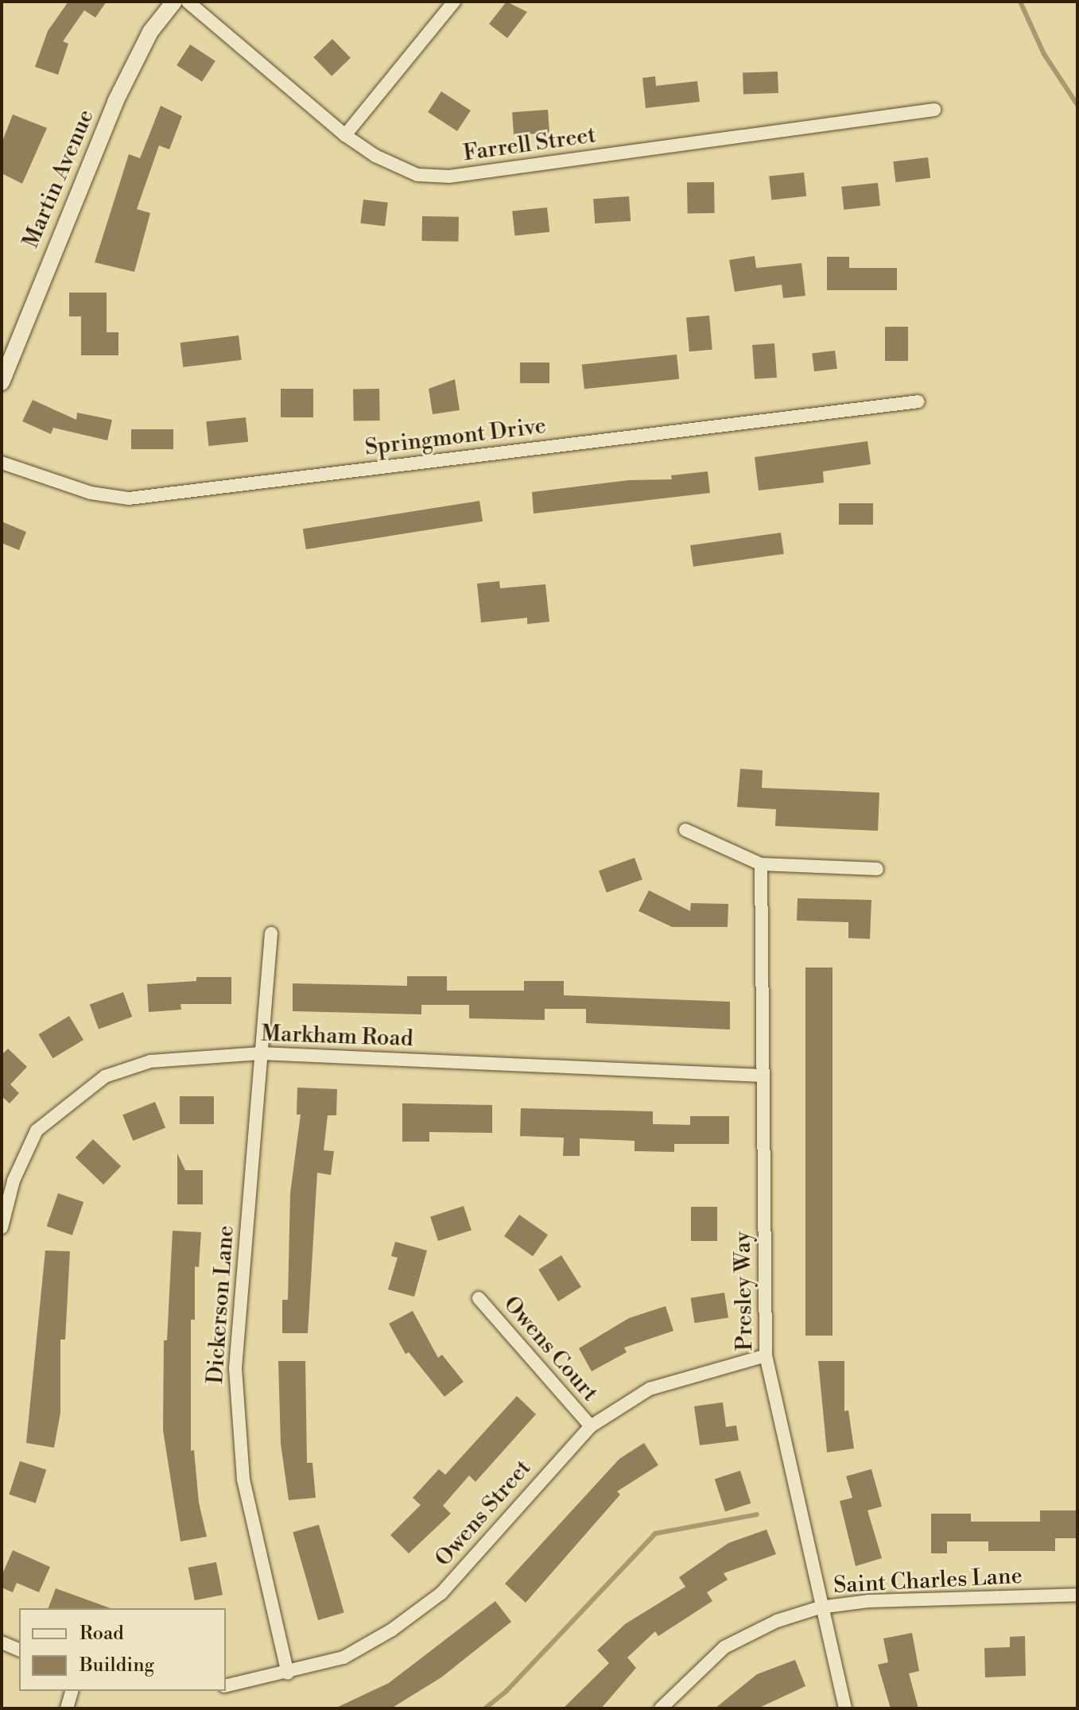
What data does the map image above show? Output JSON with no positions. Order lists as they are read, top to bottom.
{
  "streets": {
    "street": [
      "Farrell Street",
      "Martin Avenue",
      "Springmont Drive",
      "Markham Road",
      "Presley Way",
      "Dickerson Lane",
      "Owens Court",
      "Owens Street",
      "Saint Charles Lane"
    ]
  },
  "crossings": [
    ["Markham Road", "Presley Way"],
    ["Markham Road", "Dickerson Lane"],
    ["Presley Way", "Owens Street"],
    ["Presley Way", "Saint Charles Lane"],
    ["Dickerson Lane", "Owens Street"],
    ["Owens Court", "Owens Street"]
  ],
  "legend": ["Road", "Building"]
}
